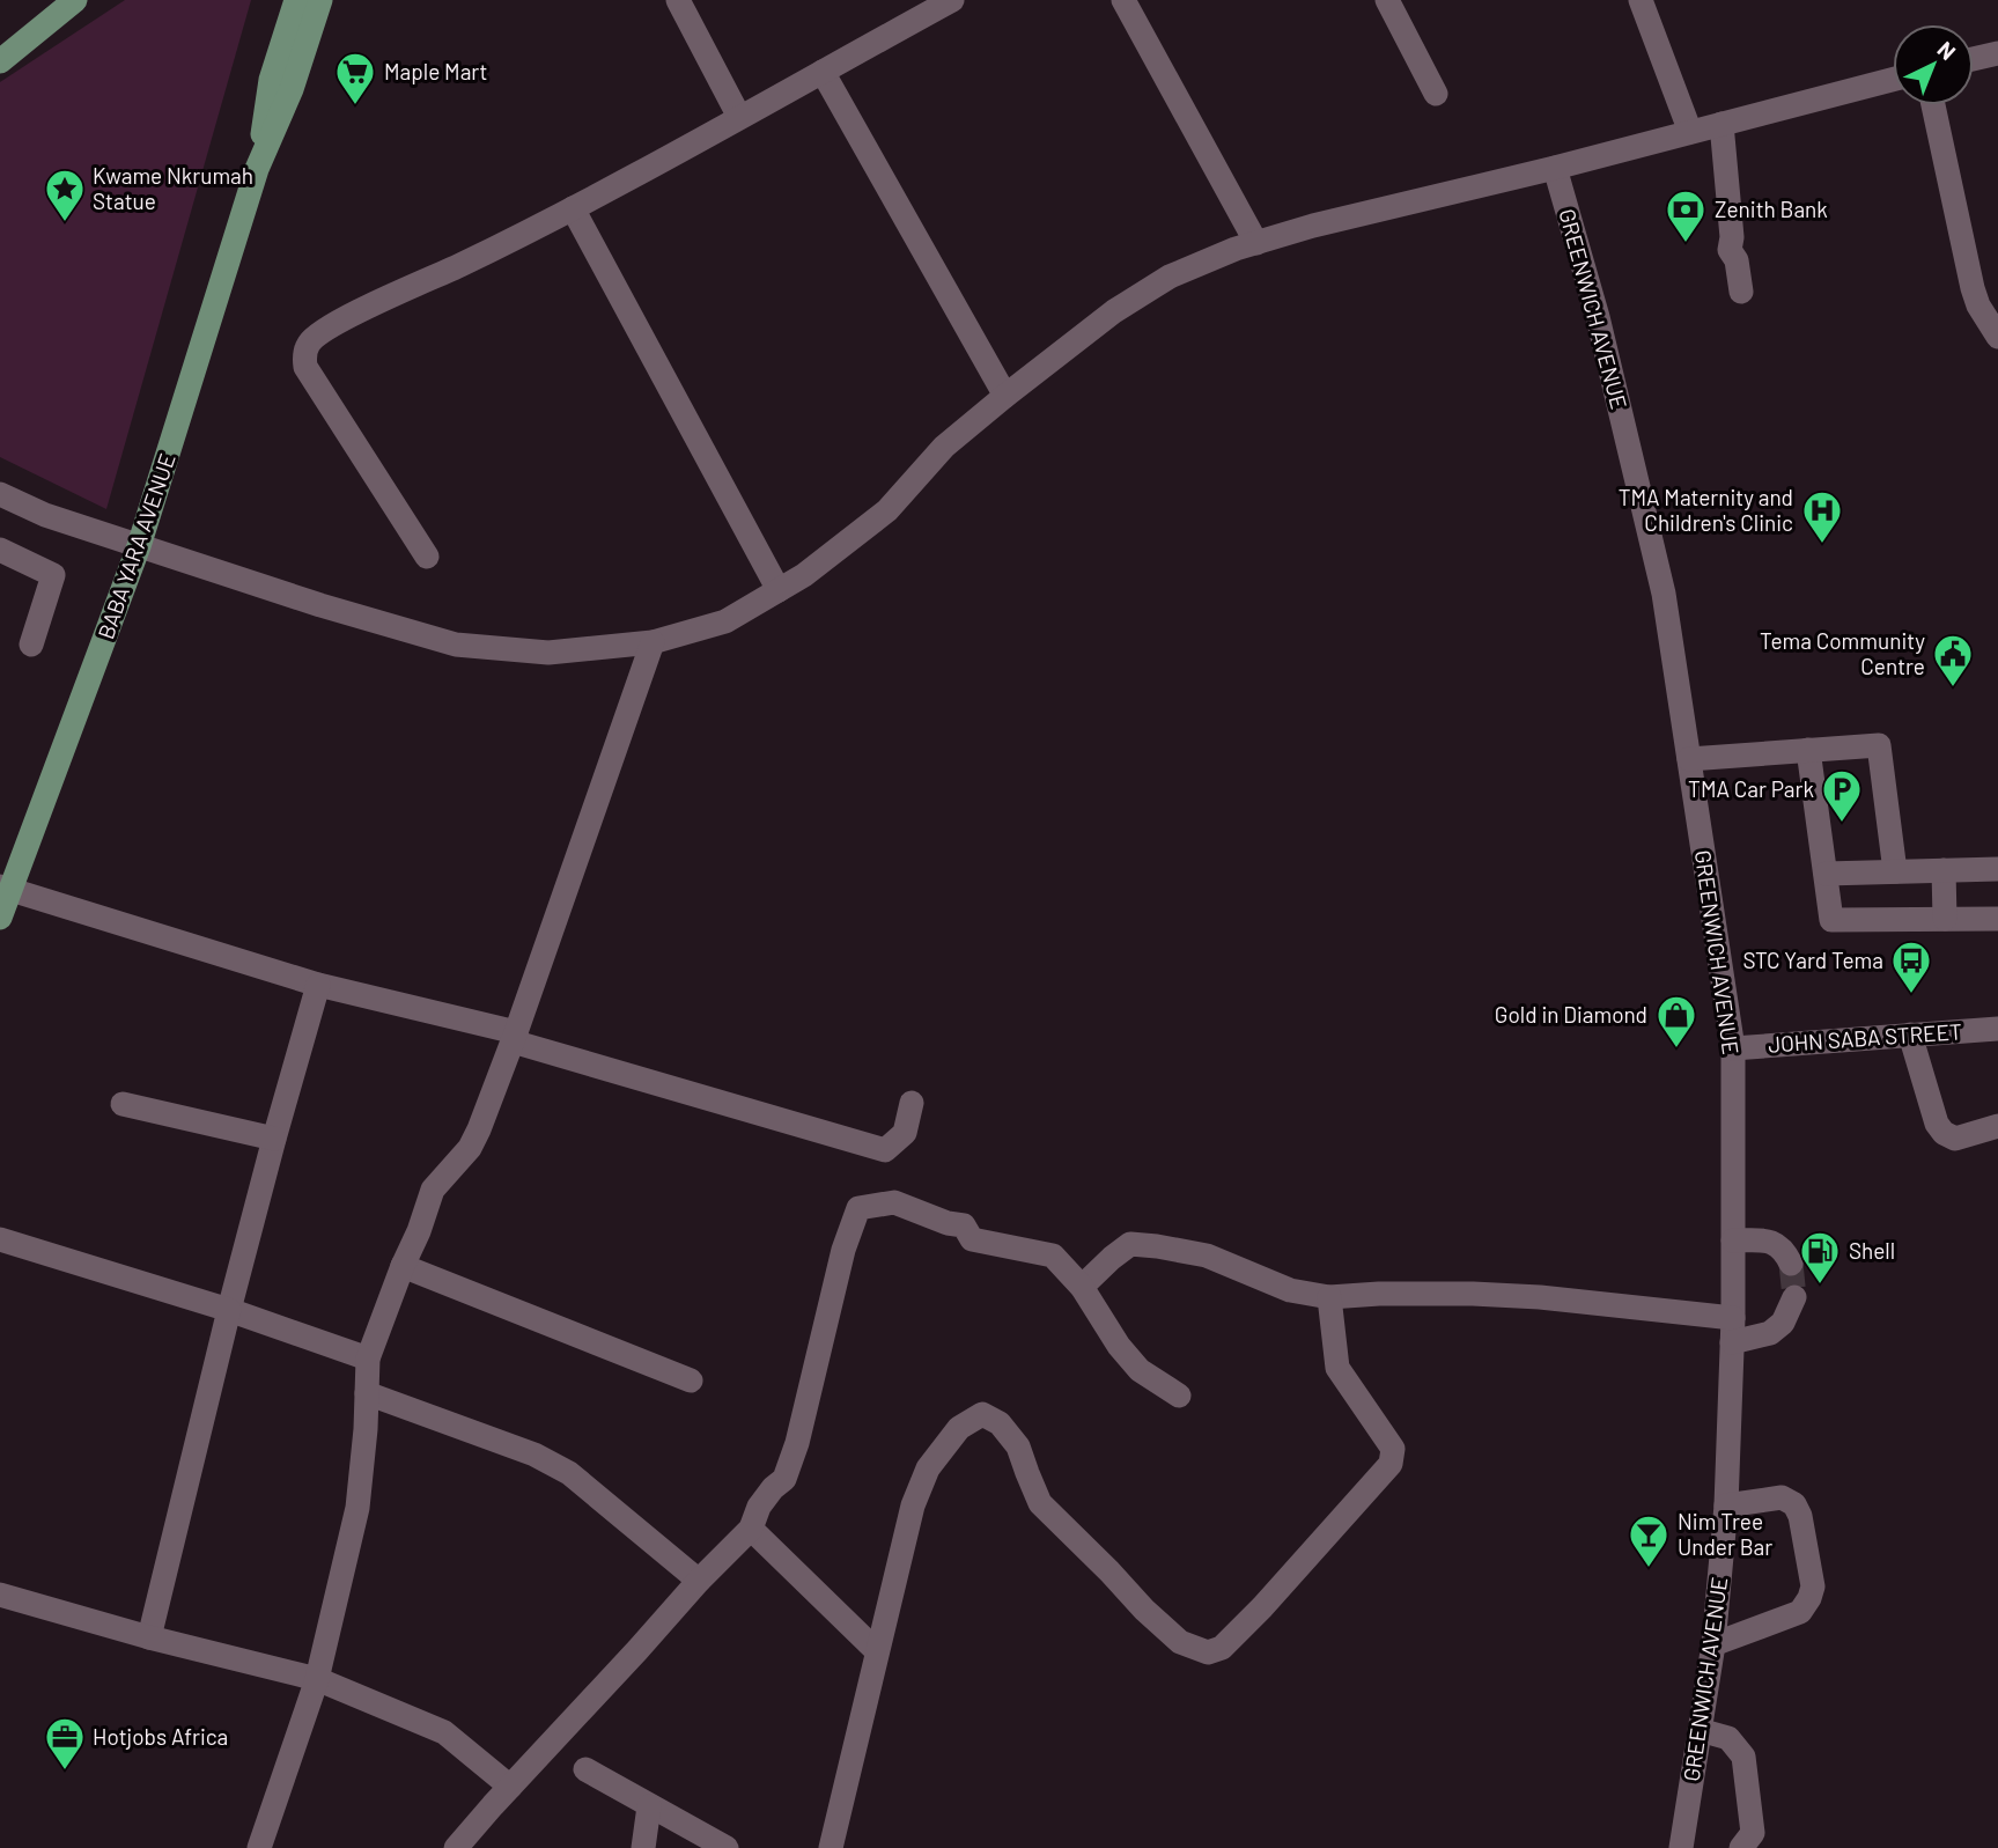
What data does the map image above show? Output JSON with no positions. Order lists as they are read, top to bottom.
{
  "streets": {
    "main road": ["BABA YARA AVENUE"],
    "street": ["GREENWICH AVENUE", "JOHN SABA STREET"]
  },
  "crossings": [
    ["GREENWICH AVENUE", "JOHN SABA STREET"]
  ],
  "places": {
    "supermarket": ["Maple Mart"],
    "place": ["Kwame Nkrumah Statue"],
    "bank": ["Zenith Bank"],
    "hospital": ["TMA Maternity and Children's Clinic"],
    "public building": ["Tema Community Centre"],
    "parking": ["TMA Car Park"],
    "bus stop": ["STC Yard Tema"],
    "shop": ["Gold in Diamond"],
    "fuel station": ["Shell"],
    "bar": ["Nim Tree Under Bar"],
    "office": ["Hotjobs Africa"]
  },
  "north": "top right"
}
